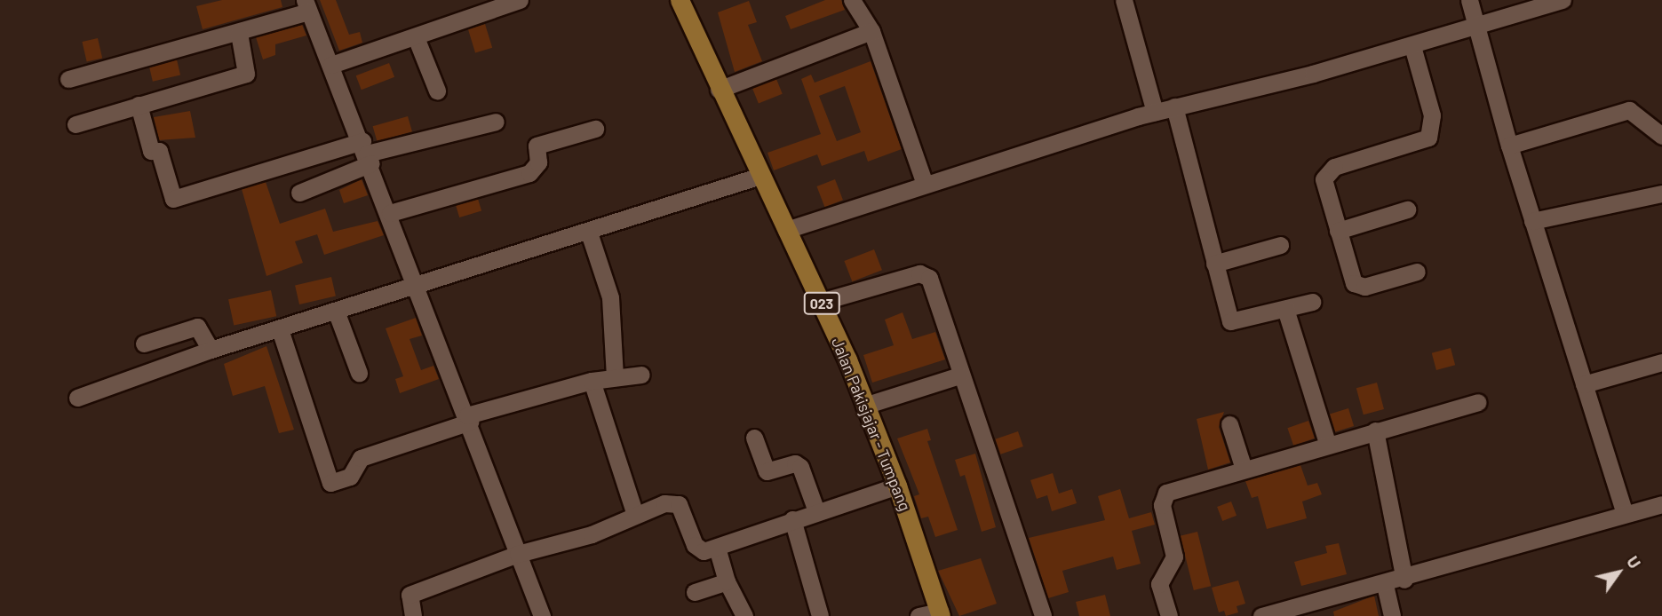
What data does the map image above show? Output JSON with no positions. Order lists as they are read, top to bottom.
{
  "streets": {
    "main road": ["023", "Jalan Pakisjajar - Tumpang"]
  },
  "north": "top right"
}
